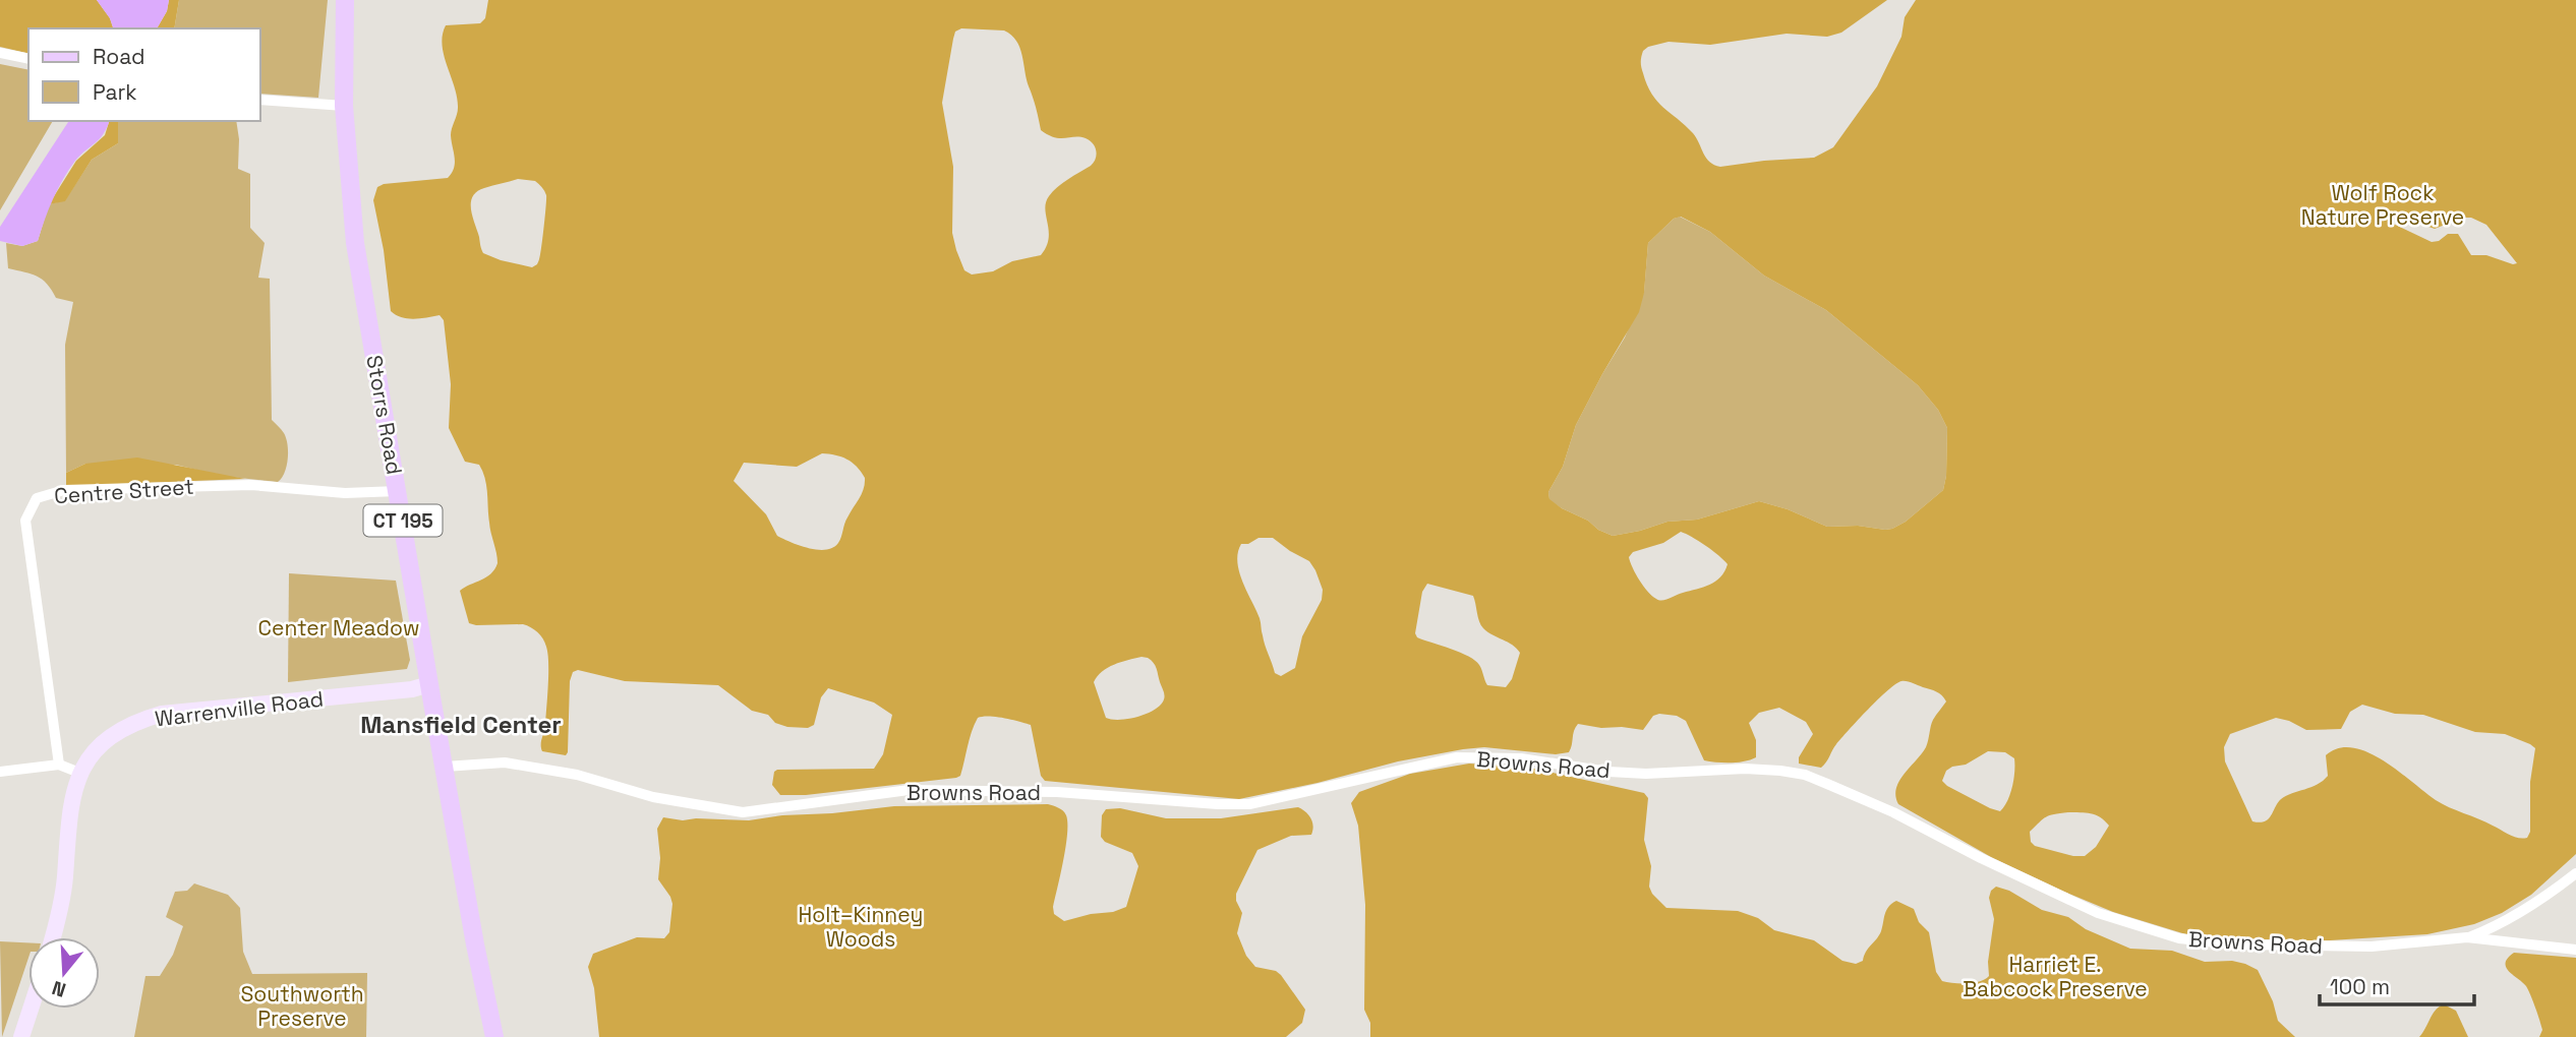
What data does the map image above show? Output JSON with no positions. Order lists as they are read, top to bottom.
{
  "streets": {
    "main road": ["Storrs Road", "CT 195", "Warrenville Road"],
    "street": ["Centre Street", "Browns Road"]
  },
  "crossings": [
    ["Storrs Road", "Centre Street"],
    ["Storrs Road", "Warrenville Road"],
    ["Storrs Road", "Browns Road"]
  ],
  "districts": ["Mansfield Center"],
  "parks": [
    "Wolf Rock Nature Preserve",
    "Center Meadow",
    "Holt–Kinney Woods",
    "Harriet E. Babcock Preserve",
    "Southworth Preserve"
  ],
  "legend": ["Road", "Park"],
  "scale_bar": "100 m",
  "north": "bottom"
}
